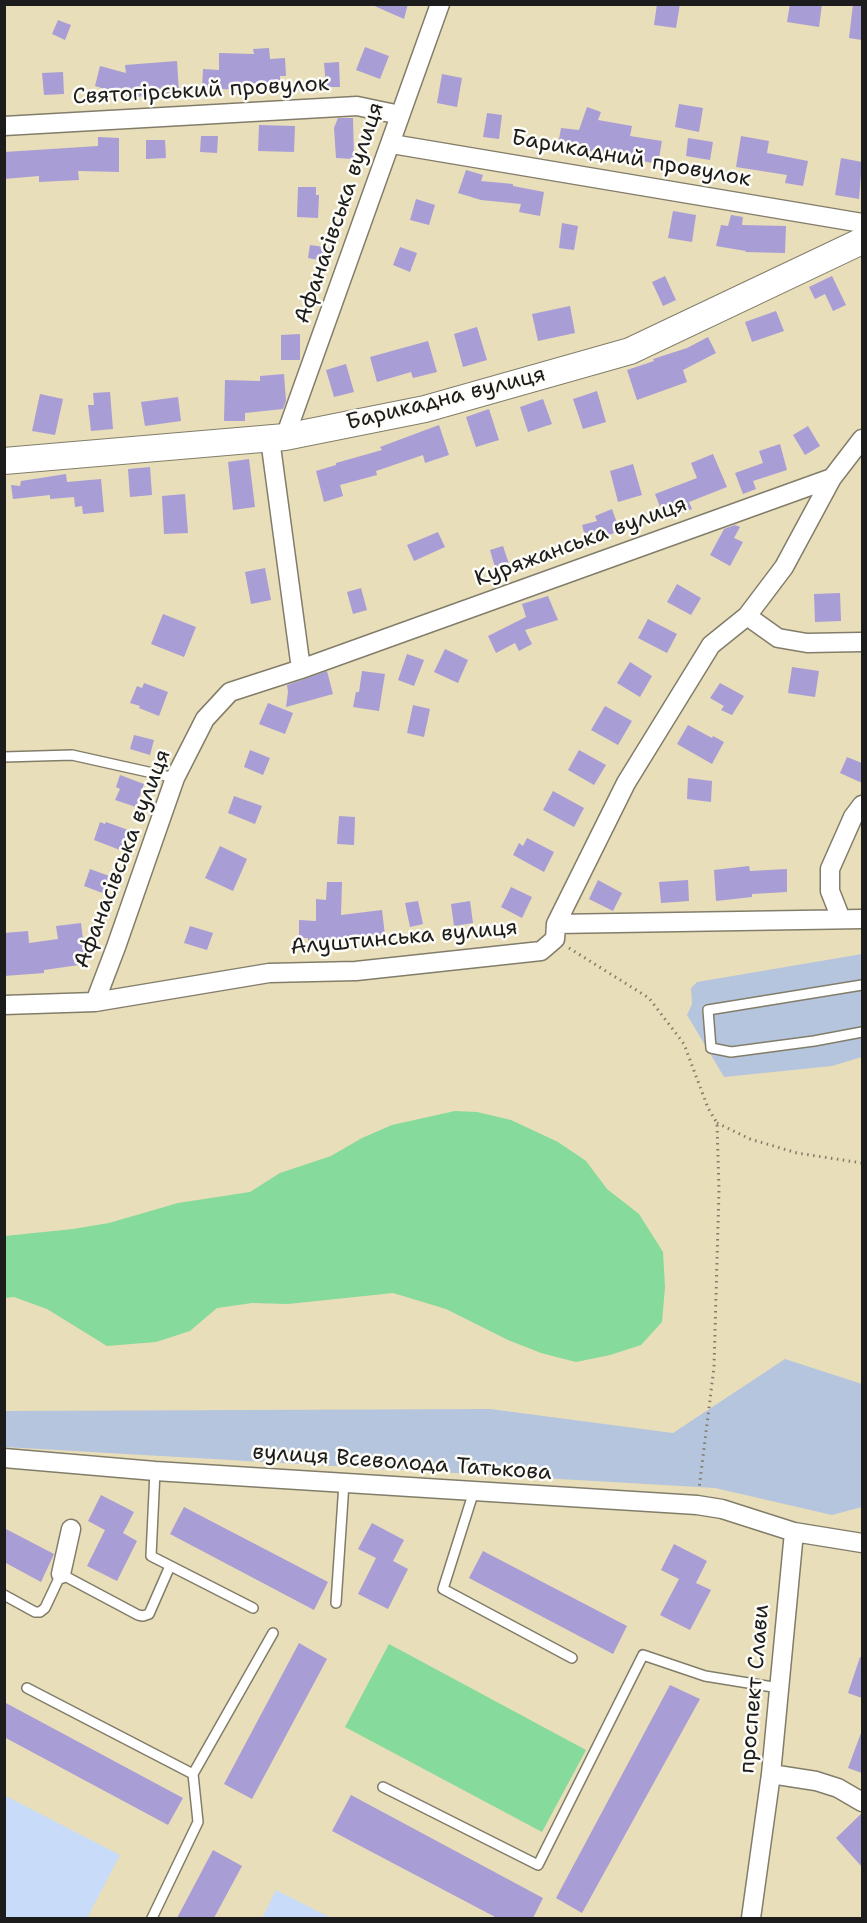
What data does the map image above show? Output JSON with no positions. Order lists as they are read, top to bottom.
{
  "streets": {
    "street": [
      "Святогірський провулок",
      "Барикадний провулок",
      "Афанасівська вулиця",
      "Барикадна вулиця",
      "Куряжанська вулиця",
      "Алуштинська вулиця",
      "вулиця Всеволода Татькова",
      "проспект Слави"
    ]
  },
  "crossings": [
    ["Святогірський провулок", "Афанасівська вулиця"],
    ["Барикадний провулок", "Афанасівська вулиця"],
    ["Афанасівська вулиця", "Барикадна вулиця"],
    ["Афанасівська вулиця", "Куряжанська вулиця"],
    ["Афанасівська вулиця", "Алуштинська вулиця"],
    ["вулиця Всеволода Татькова", "проспект Слави"]
  ]
}
